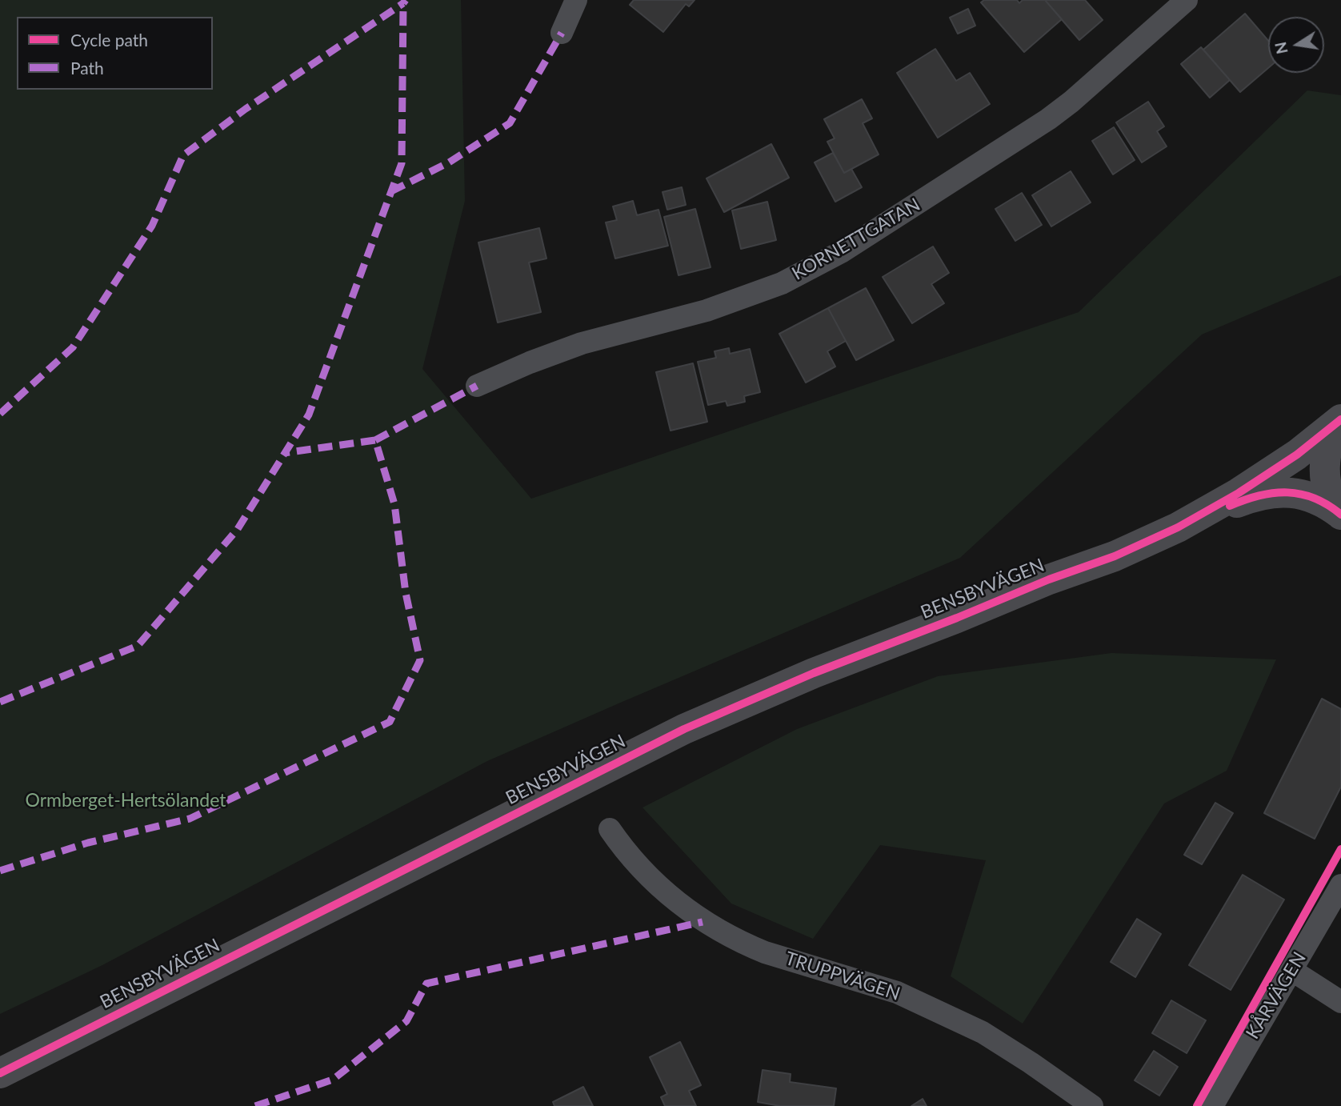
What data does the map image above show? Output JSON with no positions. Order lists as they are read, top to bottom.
{
  "streets": {
    "main road": ["BENSBYVÄGEN"],
    "street": ["KORNETTGATAN", "TRUPPVÄGEN", "KÅRVÄGEN"]
  },
  "parks": ["Ormberget-Hertsölandet"],
  "legend": ["Cycle path", "Path"],
  "north": "left"
}
